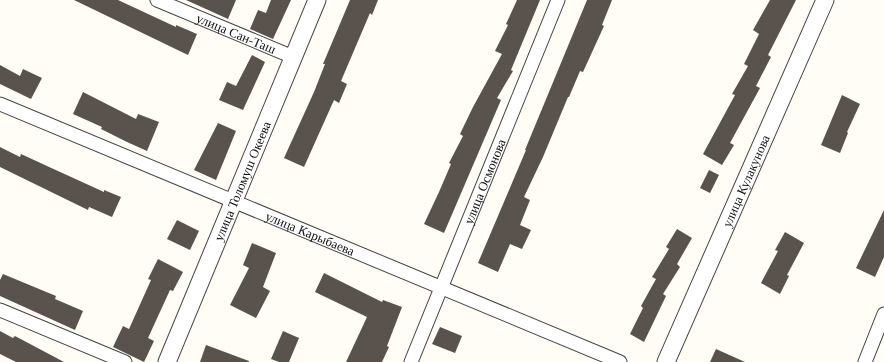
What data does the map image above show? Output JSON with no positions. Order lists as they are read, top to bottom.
{
  "streets": {
    "street": [
      "улица Сан-Таш",
      "улица Толомуш Океева",
      "улица Осмонова",
      "улица Кулакунова",
      "улица Карыбаева"
    ]
  },
  "crossings": [
    ["улица Сан-Таш", "улица Толомуш Океева"],
    ["улица Толомуш Океева", "улица Карыбаева"],
    ["улица Осмонова", "улица Карыбаева"]
  ]
}
